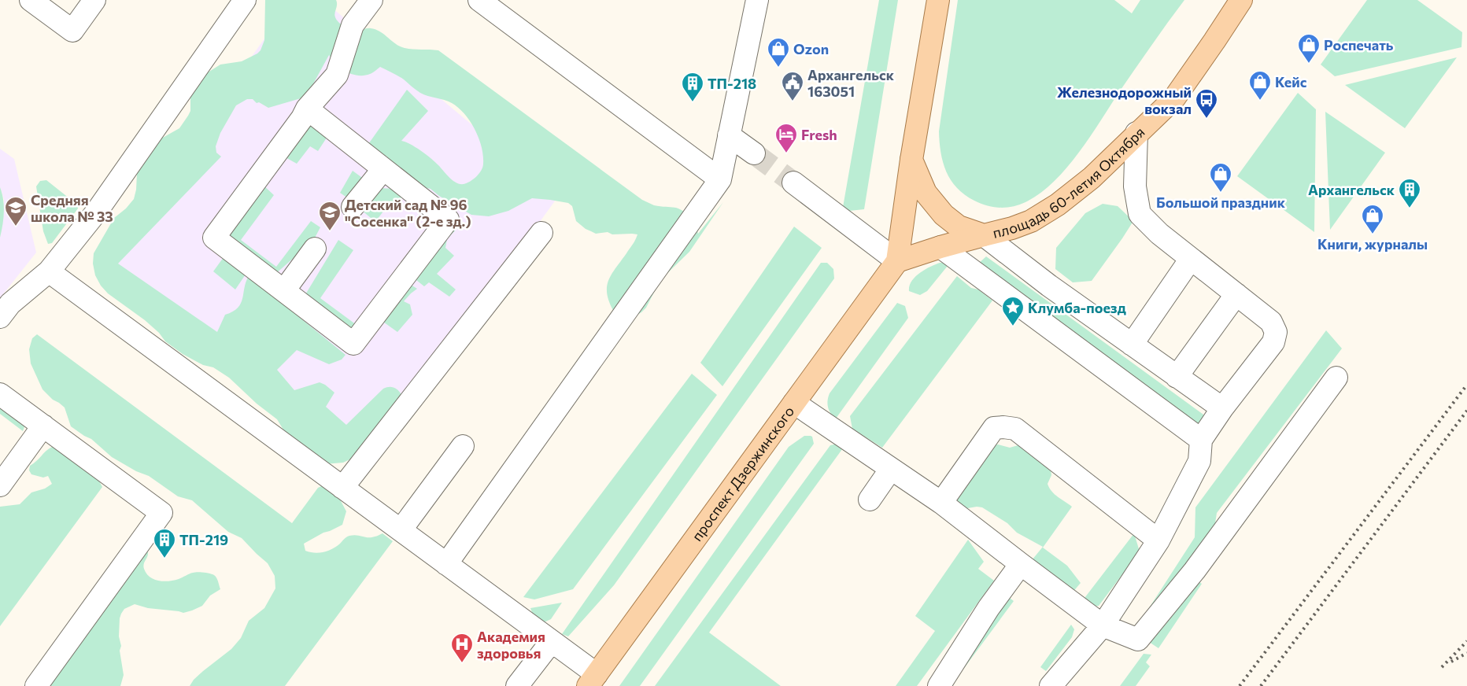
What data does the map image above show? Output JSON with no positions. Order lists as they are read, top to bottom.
{
  "streets": {
    "main road": ["площадь 60-летия Октября", "проспект Дзержинского"]
  },
  "places": {
    "shop": [
      "Роспечать",
      "Ozon",
      "Кейс",
      "Большой праздник",
      "Книги, журналы"
    ],
    "public building": ["Архангельск 163051"],
    "building": ["ТП-218", "Архангельск", "ТП-219"],
    "bus stop": ["Железнодорожный вокзал"],
    "hotel": ["Fresh"],
    "school or university": ["Средняя школа № 33", "Детский сад № 96 \"Сосенка\" (2-е зд.)"],
    "place": ["Клумба-поезд"],
    "hospital": ["Академия здоровья"]
  }
}
